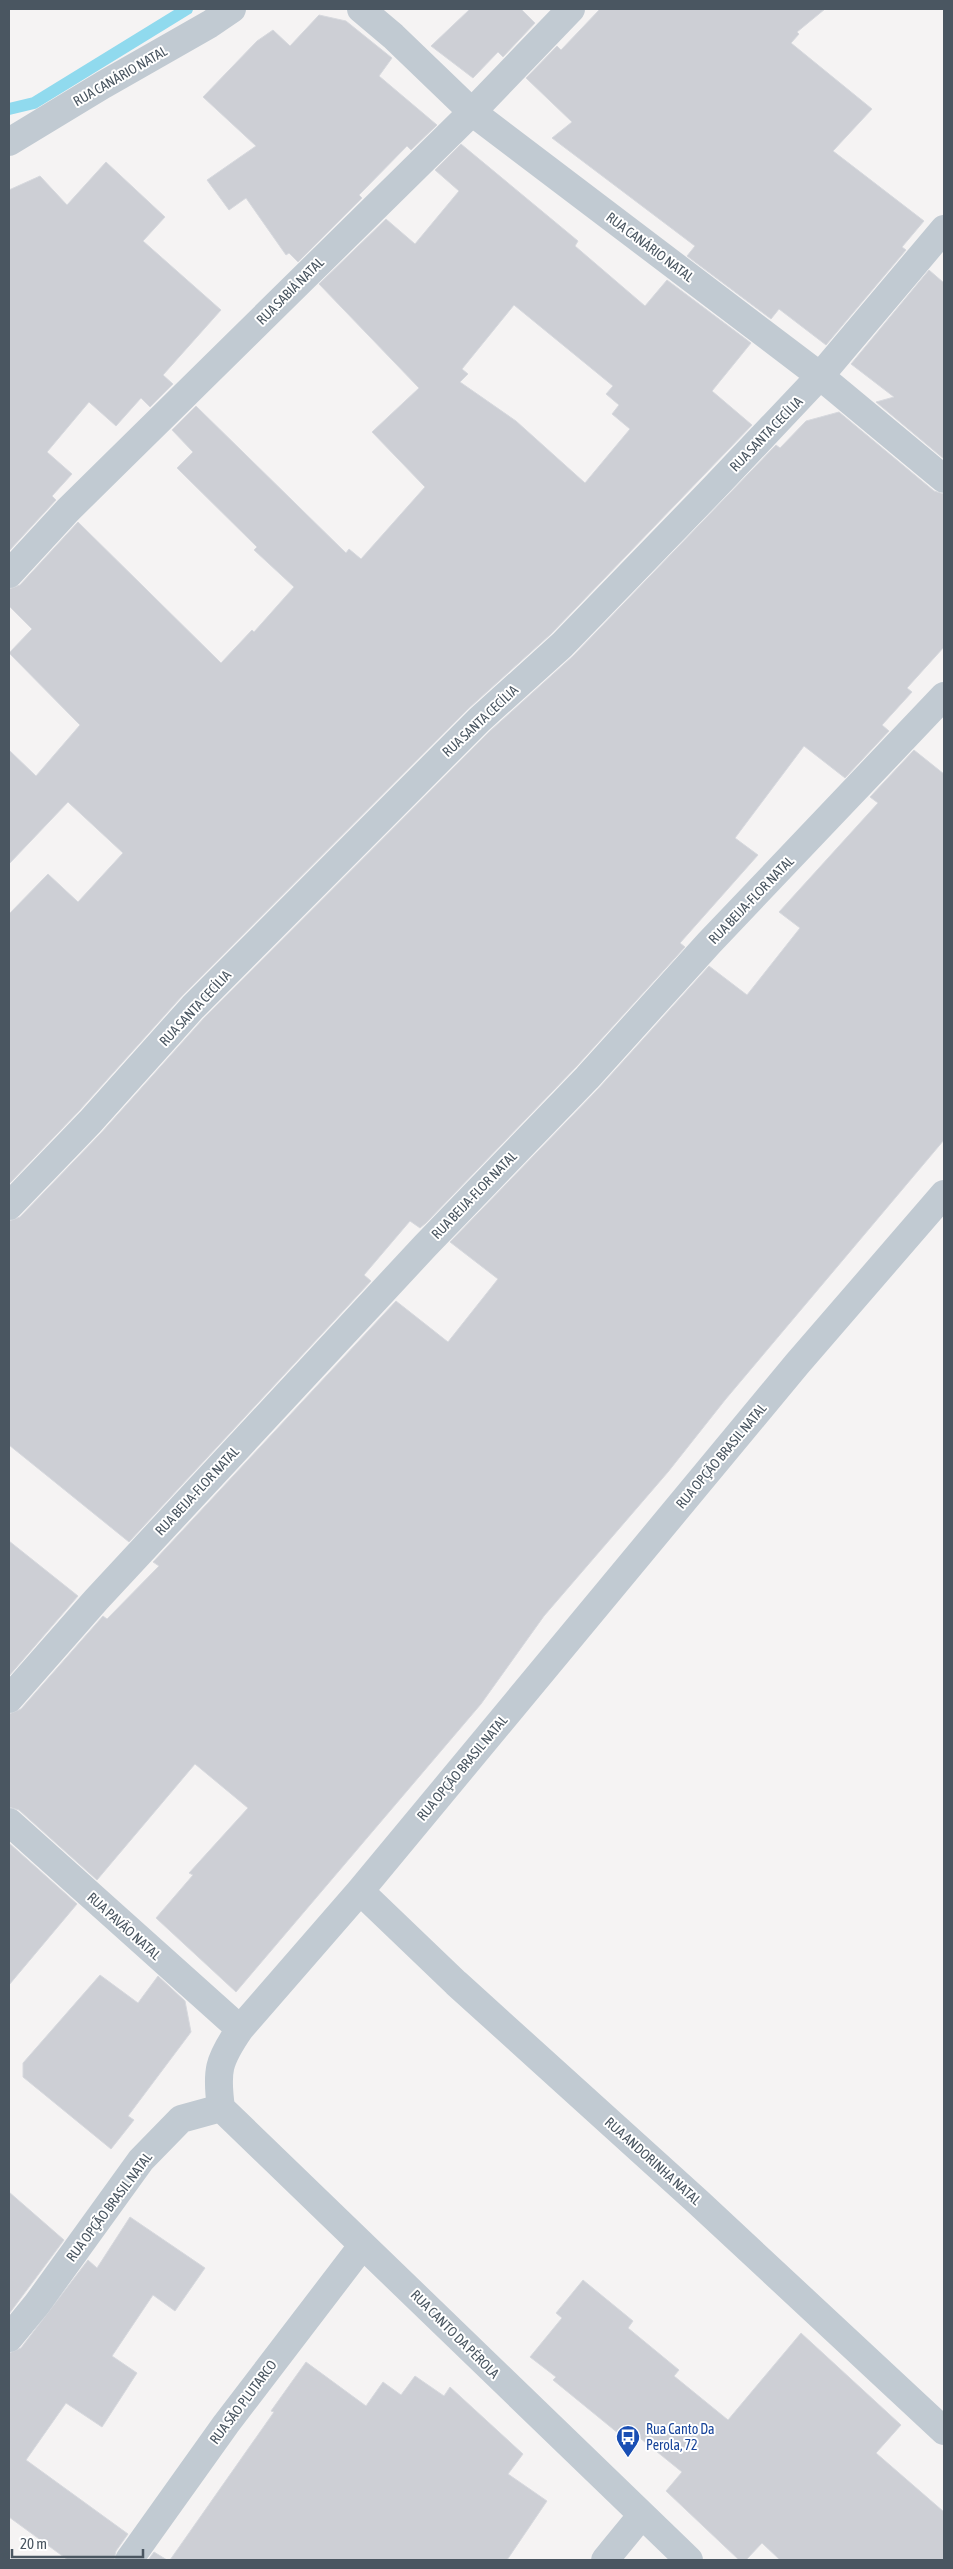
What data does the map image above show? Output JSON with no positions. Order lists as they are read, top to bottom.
{
  "streets": {
    "street": [
      "RUA CANÁRIO NATAL",
      "RUA SABIÁ NATAL",
      "RUA SANTA CECÍLIA",
      "RUA BEIJA-FLOR NATAL",
      "RUA OPÇÃO BRASIL NATAL",
      "RUA PAVÃO NATAL",
      "RUA ANDORINHA NATAL",
      "RUA CANTO DA PÉROLA",
      "RUA SÃO PLUTARCO"
    ]
  },
  "crossings": [
    ["RUA CANÁRIO NATAL", "RUA SABIÁ NATAL"],
    ["RUA CANÁRIO NATAL", "RUA SANTA CECÍLIA"],
    ["RUA OPÇÃO BRASIL NATAL", "RUA PAVÃO NATAL"],
    ["RUA OPÇÃO BRASIL NATAL", "RUA ANDORINHA NATAL"],
    ["RUA OPÇÃO BRASIL NATAL", "RUA CANTO DA PÉROLA"],
    ["RUA CANTO DA PÉROLA", "RUA SÃO PLUTARCO"]
  ],
  "places": {
    "bus stop": ["Rua Canto Da Perola, 72"]
  },
  "scale_bar": "20 m"
}
